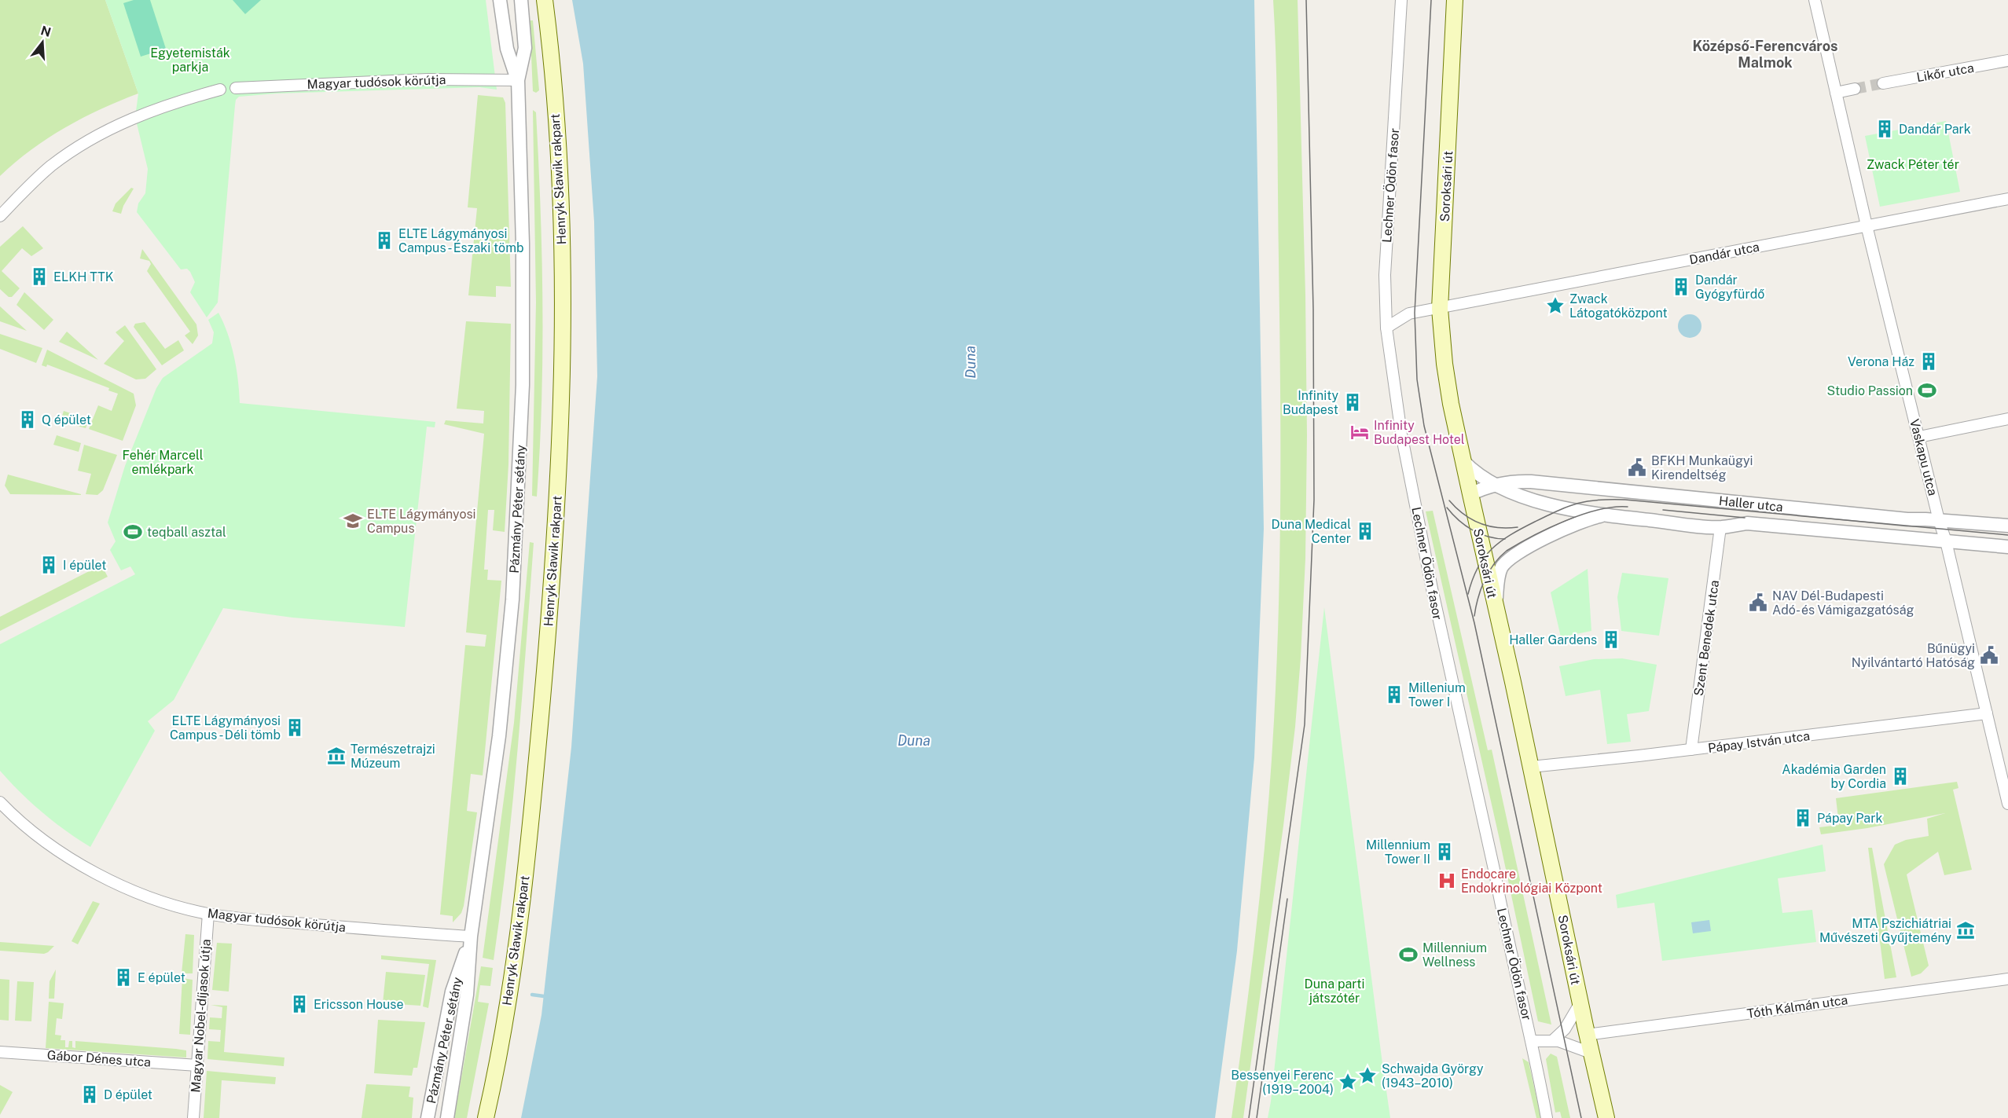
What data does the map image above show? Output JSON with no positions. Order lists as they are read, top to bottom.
{
  "streets": {
    "main road": ["Henryk Sławik rakpart", "Soroksári út"],
    "street": [
      "Likőr utca",
      "Magyar tudósok körútja",
      "Lechner Ödön fasor",
      "Dandár utca",
      "Vaskapu utca",
      "Haller utca",
      "Pázmány Péter sétány",
      "Szent Benedek utca",
      "Pápay István utca",
      "Tóth Kálmán utca",
      "Magyar Nobel-díjasok útja",
      "Gábor Dénes utca"
    ]
  },
  "crossings": [
    ["Magyar tudósok körútja", "Pázmány Péter sétány"],
    ["Magyar tudósok körútja", "Magyar Nobel-díjasok útja"],
    ["Lechner Ödön fasor", "Dandár utca"],
    ["Soroksári út", "Dandár utca"],
    ["Soroksári út", "Haller utca"],
    ["Soroksári út", "Pápay István utca"],
    ["Soroksári út", "Tóth Kálmán utca"],
    ["Dandár utca", "Vaskapu utca"],
    ["Vaskapu utca", "Haller utca"],
    ["Vaskapu utca", "Pápay István utca"],
    ["Haller utca", "Szent Benedek utca"],
    ["Szent Benedek utca", "Pápay István utca"],
    ["Magyar Nobel-díjasok útja", "Gábor Dénes utca"]
  ],
  "districts": ["Középső-Ferencváros Malmok"],
  "water": ["Duna"],
  "parks": [
    "Egyetemisták parkja",
    "Zwack Péter tér",
    "Fehér Marcell emlékpark",
    "Duna parti játszótér"
  ],
  "places": {
    "building": [
      "Dandár Park",
      "ELTE Lágymányosi Campus - Északi tömb",
      "ELKH TTK",
      "Dandár Gyógyfürdő",
      "Verona Ház",
      "Infinity Budapest",
      "Q épület",
      "Duna Medical Center",
      "I épület",
      "Haller Gardens",
      "Millenium Tower I",
      "ELTE Lágymányosi Campus - Déli tömb",
      "Akadémia Garden by Cordia",
      "Pápay Park",
      "Millennium Tower II",
      "E épület",
      "Ericsson House",
      "D épület"
    ],
    "place": ["Zwack Látogatóközpont", "Schwajda György (1943–2010)", "Bessenyei Ferenc (1919–2004)"],
    "sports": ["Studio Passion", "teqball asztal", "Millennium Wellness"],
    "hotel": ["Infinity Budapest Hotel"],
    "public building": ["BFKH Munkaügyi Kirendeltség", "NAV Dél-Budapesti Adó- és Vámigazgatóság", "Bűnügyi Nyilvántartó Hatóság"],
    "school or university": ["ELTE Lágymányosi Campus"],
    "museum": ["Természetrajzi Múzeum", "MTA Pszichiátriai Művészeti Gyűjtemény"],
    "hospital": ["Endocare Endokrinológiai Központ"]
  },
  "north": "top"
}
